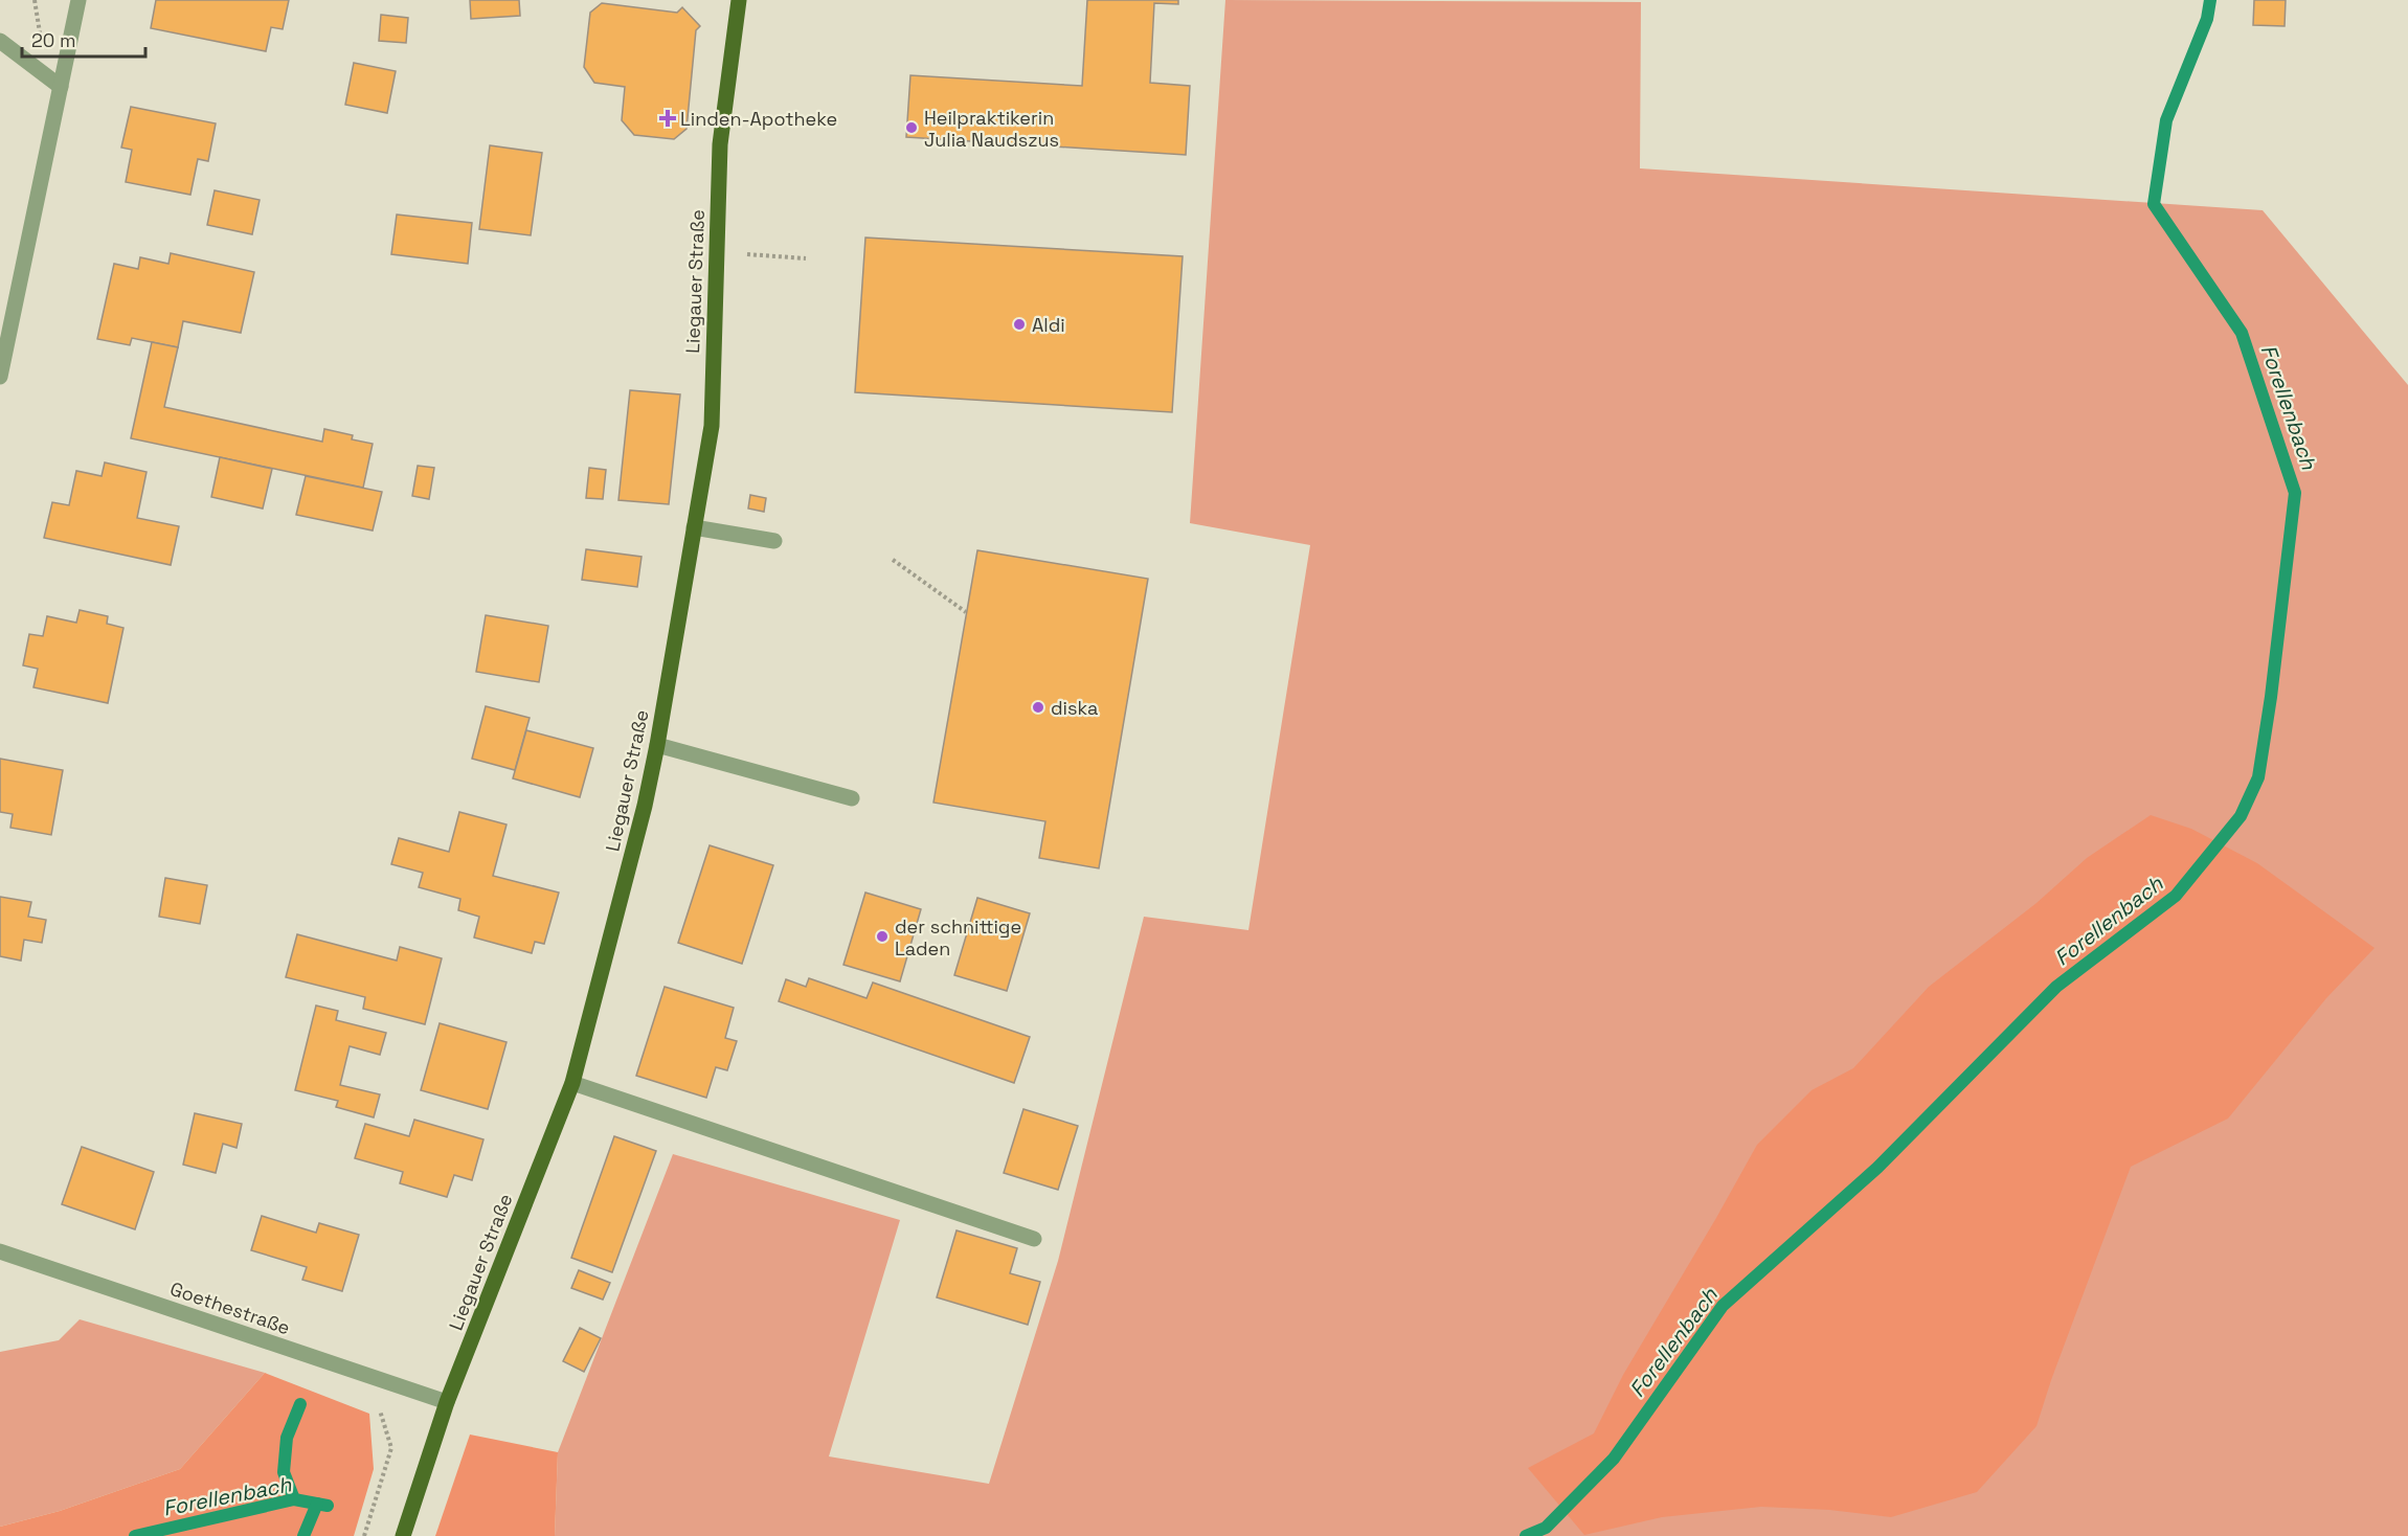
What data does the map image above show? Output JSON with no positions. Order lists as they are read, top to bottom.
{
  "streets": {
    "main road": ["Liegauer Straße"],
    "street": ["Goethestraße"]
  },
  "crossings": [
    ["Liegauer Straße", "Goethestraße"]
  ],
  "water": ["Forellenbach"],
  "places": {
    "health": ["Linden-Apotheke"],
    "other": [
      "Heilpraktikerin Julia Naudszus",
      "Aldi",
      "diska",
      "der schnittige Laden"
    ]
  },
  "scale_bar": "20 m"
}
